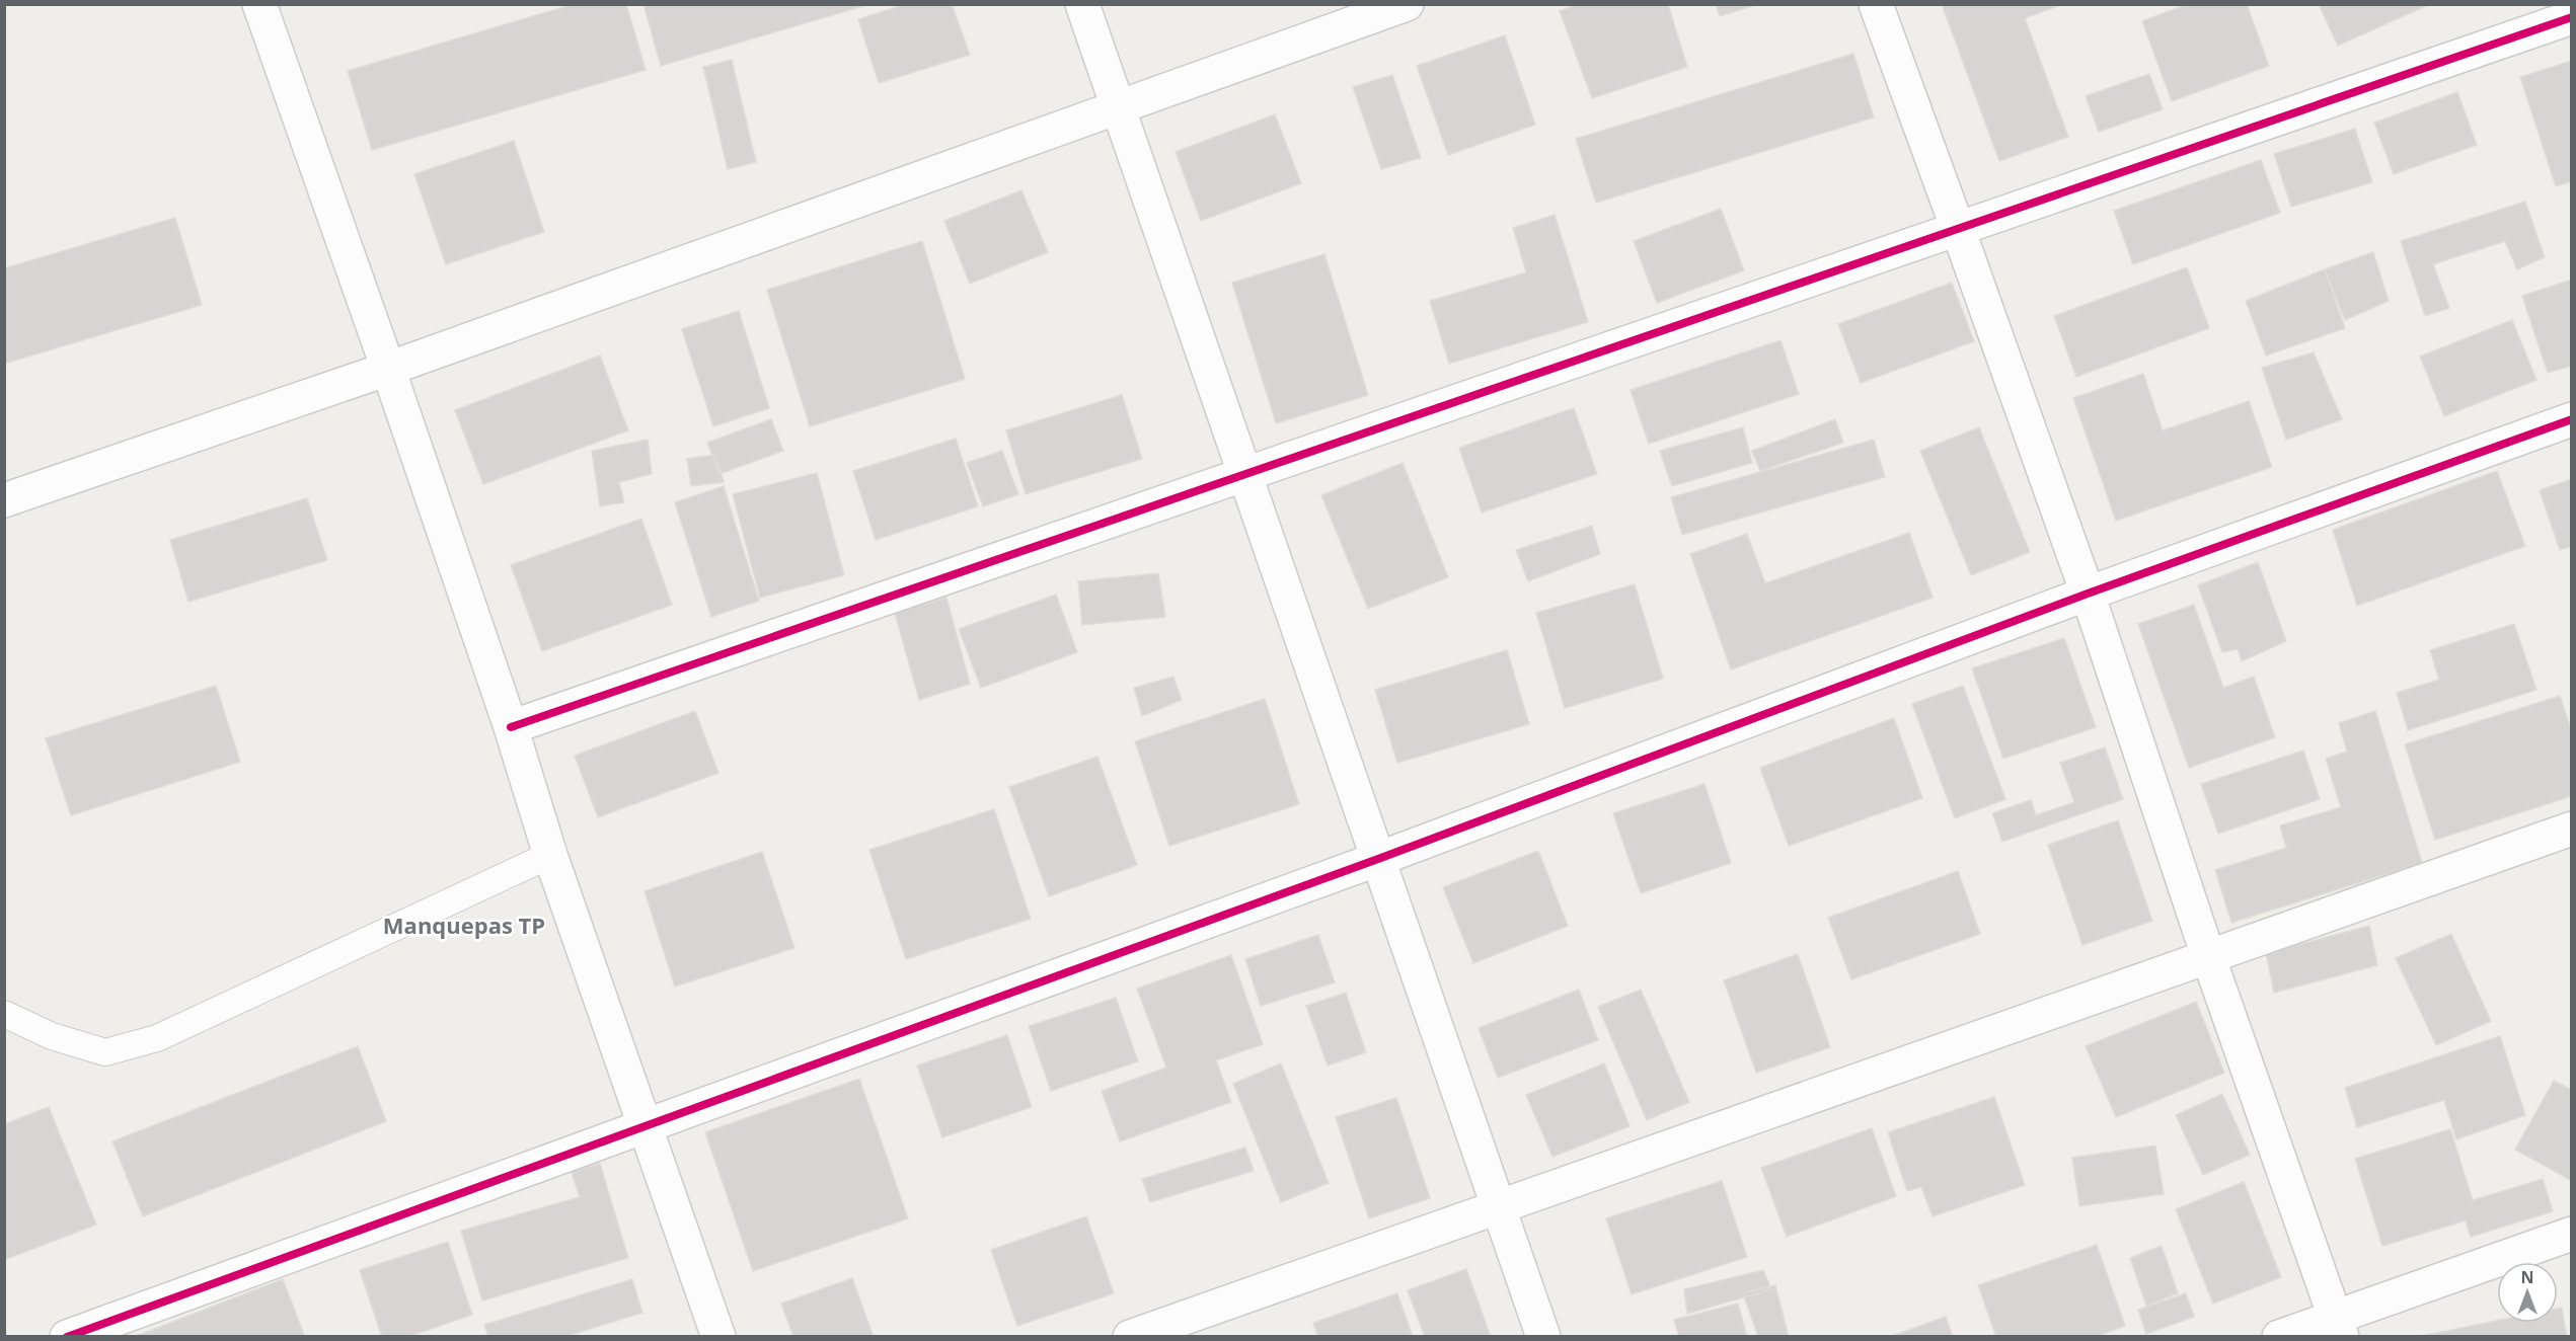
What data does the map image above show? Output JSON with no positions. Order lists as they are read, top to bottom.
{
  "districts": ["Manquepas TP"],
  "north": "top"
}
